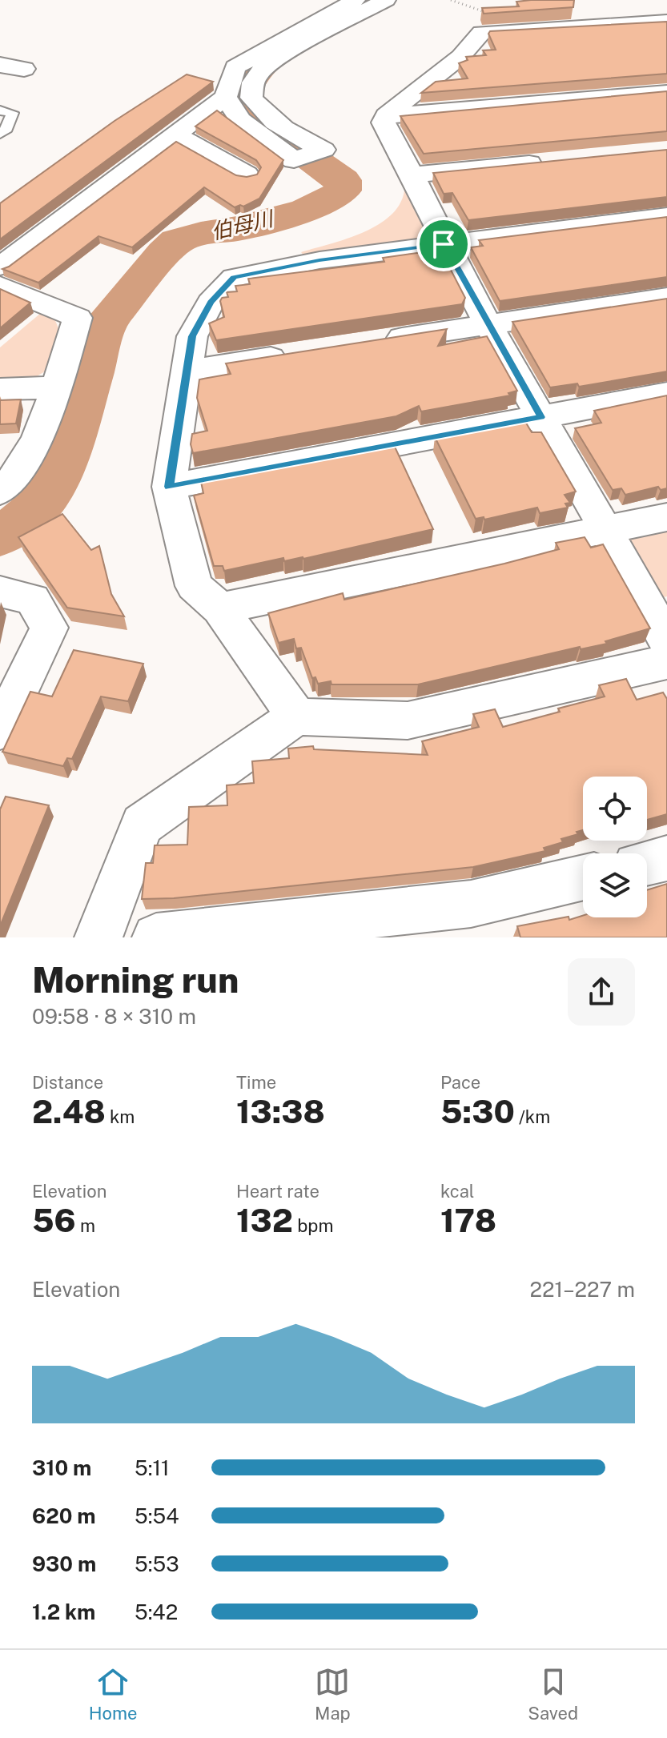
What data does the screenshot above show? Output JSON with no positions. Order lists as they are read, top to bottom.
{
  "water": ["伯母川"],
  "page": {
    "heading": ["Morning run", "09:58 · 8 × 310 m"],
    "stats": [
      ["Distance", "2.48 km"],
      ["Time", "13:38"],
      ["Pace", "5:30 /km"],
      ["Elevation", "56 m"],
      ["Heart rate", "132 bpm"],
      ["kcal", "178"]
    ],
    "chart": ["Elevation", "221–227 m"],
    "list": [
      {
        "name": "310 m",
        "note": "5:11"
      },
      {
        "name": "620 m",
        "note": "5:54"
      },
      {
        "name": "930 m",
        "note": "5:53"
      },
      {
        "name": "1.2 km",
        "note": "5:42"
      }
    ],
    "tabs": ["Home", "Map", "Saved"]
  }
}
